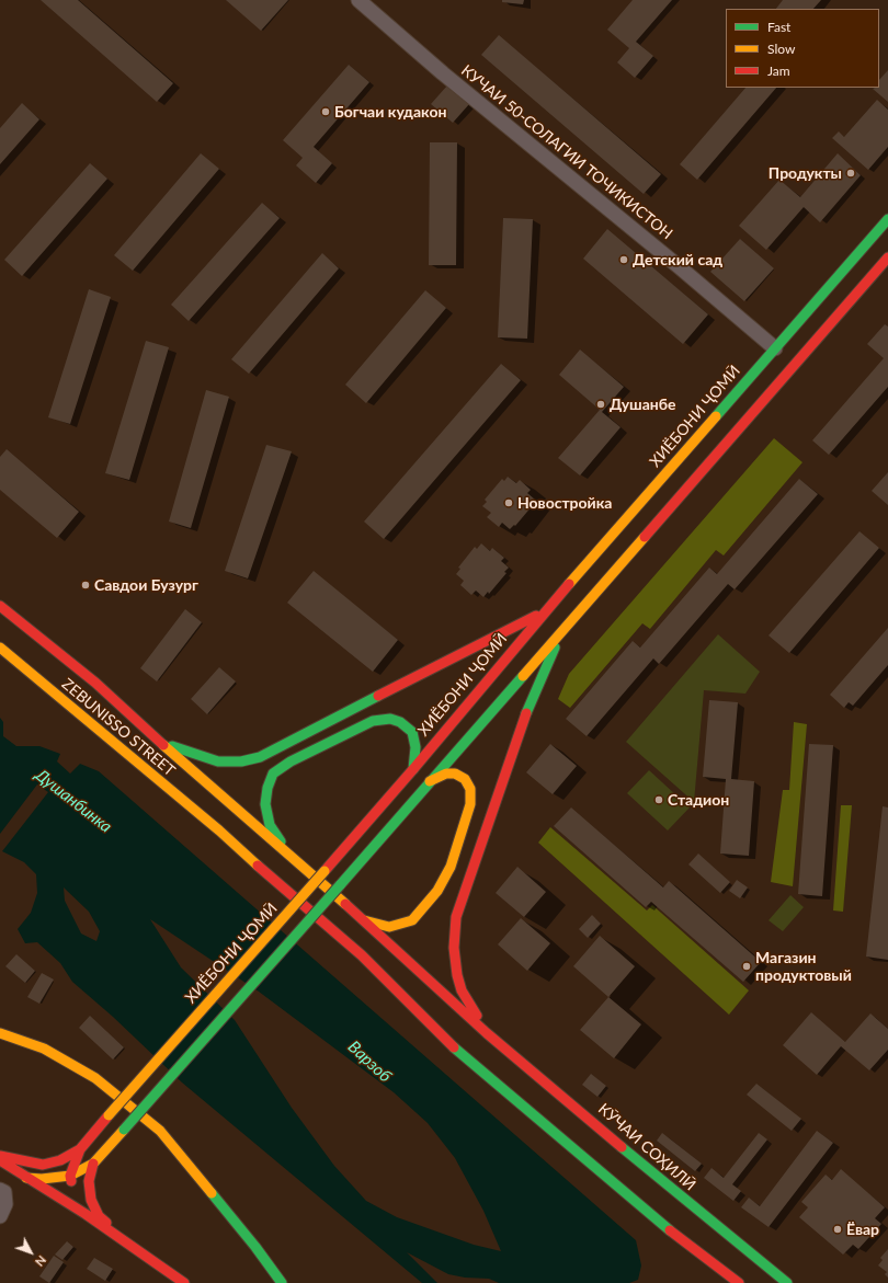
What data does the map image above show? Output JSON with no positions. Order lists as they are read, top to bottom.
{
  "streets": {
    "main road": ["ХИЁБОНИ ҶОМӢ", "ZEBUNISSO STREET", "КӮЧАИ СОҲИЛӢ"],
    "street": ["КУЧАИ 50-СОЛАГИИ ТОЧИКИСТОН"]
  },
  "crossings": [
    ["КУЧАИ 50-СОЛАГИИ ТОЧИКИСТОН", "ХИЁБОНИ ҶОМӢ"]
  ],
  "water": ["Душанбинка", "Варзоб"],
  "places": [
    "Богчаи кудакон",
    "Продукты",
    "Детский сад",
    "Душанбе",
    "Новостройка",
    "Савдои Бузург",
    "Стадион",
    "Магазин продуктовый",
    "Ёвар"
  ],
  "legend": ["Fast", "Slow", "Jam"],
  "north": "bottom right"
}
